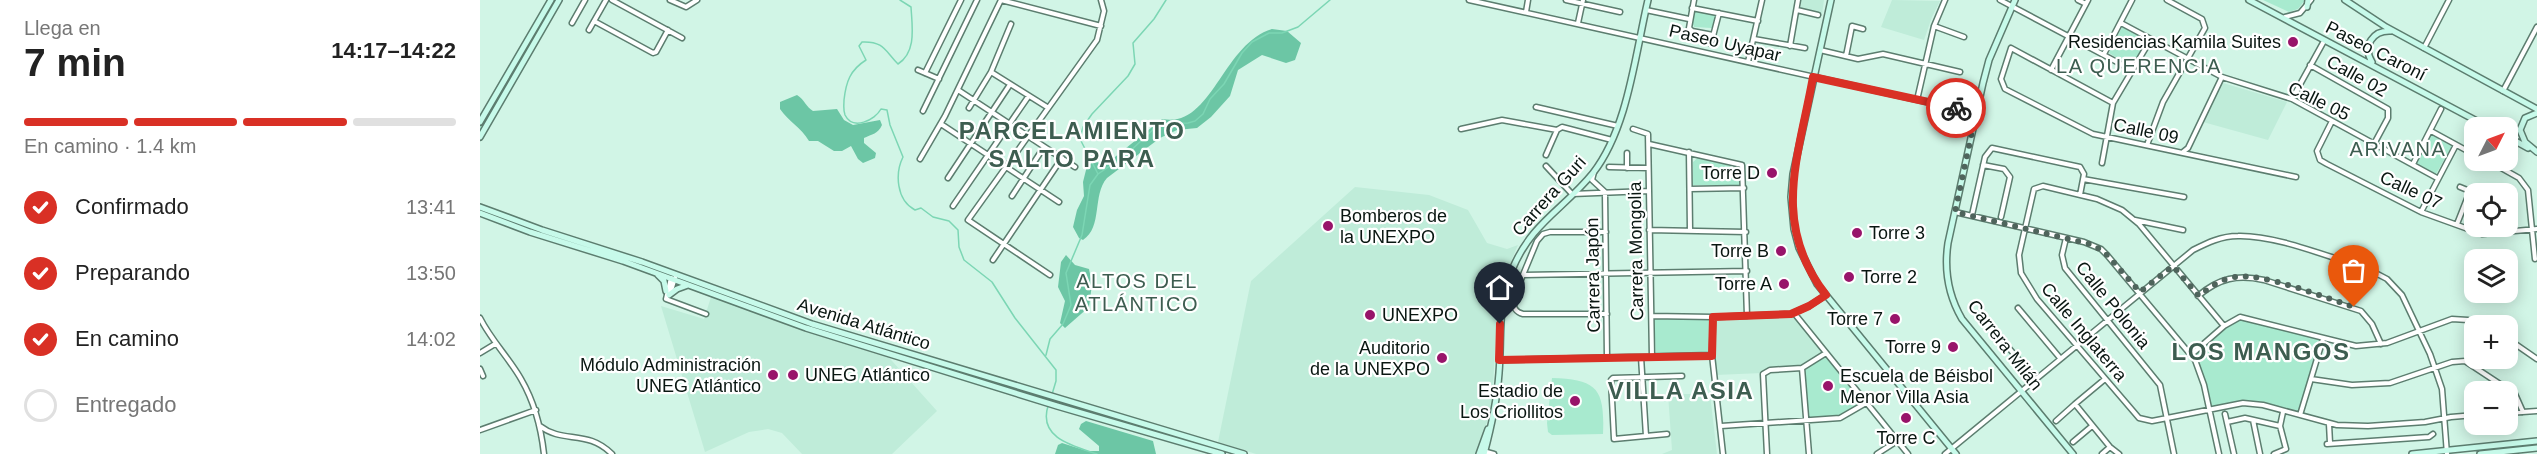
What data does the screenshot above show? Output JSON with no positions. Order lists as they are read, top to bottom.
{
  "streets": {
    "main road": [
      "Paseo Caroní",
      "Carrera Guri",
      "Avenida Atlántico",
      "Carrera Milán"
    ],
    "street": [
      "Paseo Uyapar",
      "Calle 02",
      "Calle 05",
      "Calle 09",
      "Calle 07",
      "Carrera Mongolia",
      "Carrera Japón",
      "Calle Polonia",
      "Calle Inglaterra"
    ]
  },
  "crossings": [
    ["Paseo Uyapar", "Carrera Guri"],
    ["Paseo Uyapar", "Carrera Milán"],
    ["Calle 02", "Calle 05"],
    ["Calle 05", "Calle 07"],
    ["Calle Polonia", "Calle Inglaterra"]
  ],
  "districts": [
    "LA QUERENCIA",
    "PARCELAMIENTO SALTO PARA",
    "ARIVANA",
    "ALTOS DEL ATLÁNTICO",
    "LOS MANGOS",
    "VILLA ASIA"
  ],
  "places": [
    "Residencias Kamila Suites",
    "Torre D",
    "Bomberos de la UNEXPO",
    "Torre 3",
    "Torre B",
    "Torre 2",
    "Torre A",
    "UNEXPO",
    "Torre 7",
    "Torre 9",
    "Auditorio de la UNEXPO",
    "Módulo Administración UNEG Atlántico",
    "UNEG Atlántico",
    "Escuela de Béisbol Menor Villa Asia",
    "Estadio de Los Criollitos",
    "Torre C"
  ],
  "north": "top right",
  "page": {
    "heading": ["7 min", "Llega en", "14:17–14:22"],
    "bar": "En camino · 1.4 km",
    "map_buttons": ["+", "−"],
    "list": [
      ["Confirmado", "13:41"],
      ["Preparando", "13:50"],
      ["En camino", "14:02"],
      "Entregado"
    ]
  }
}
